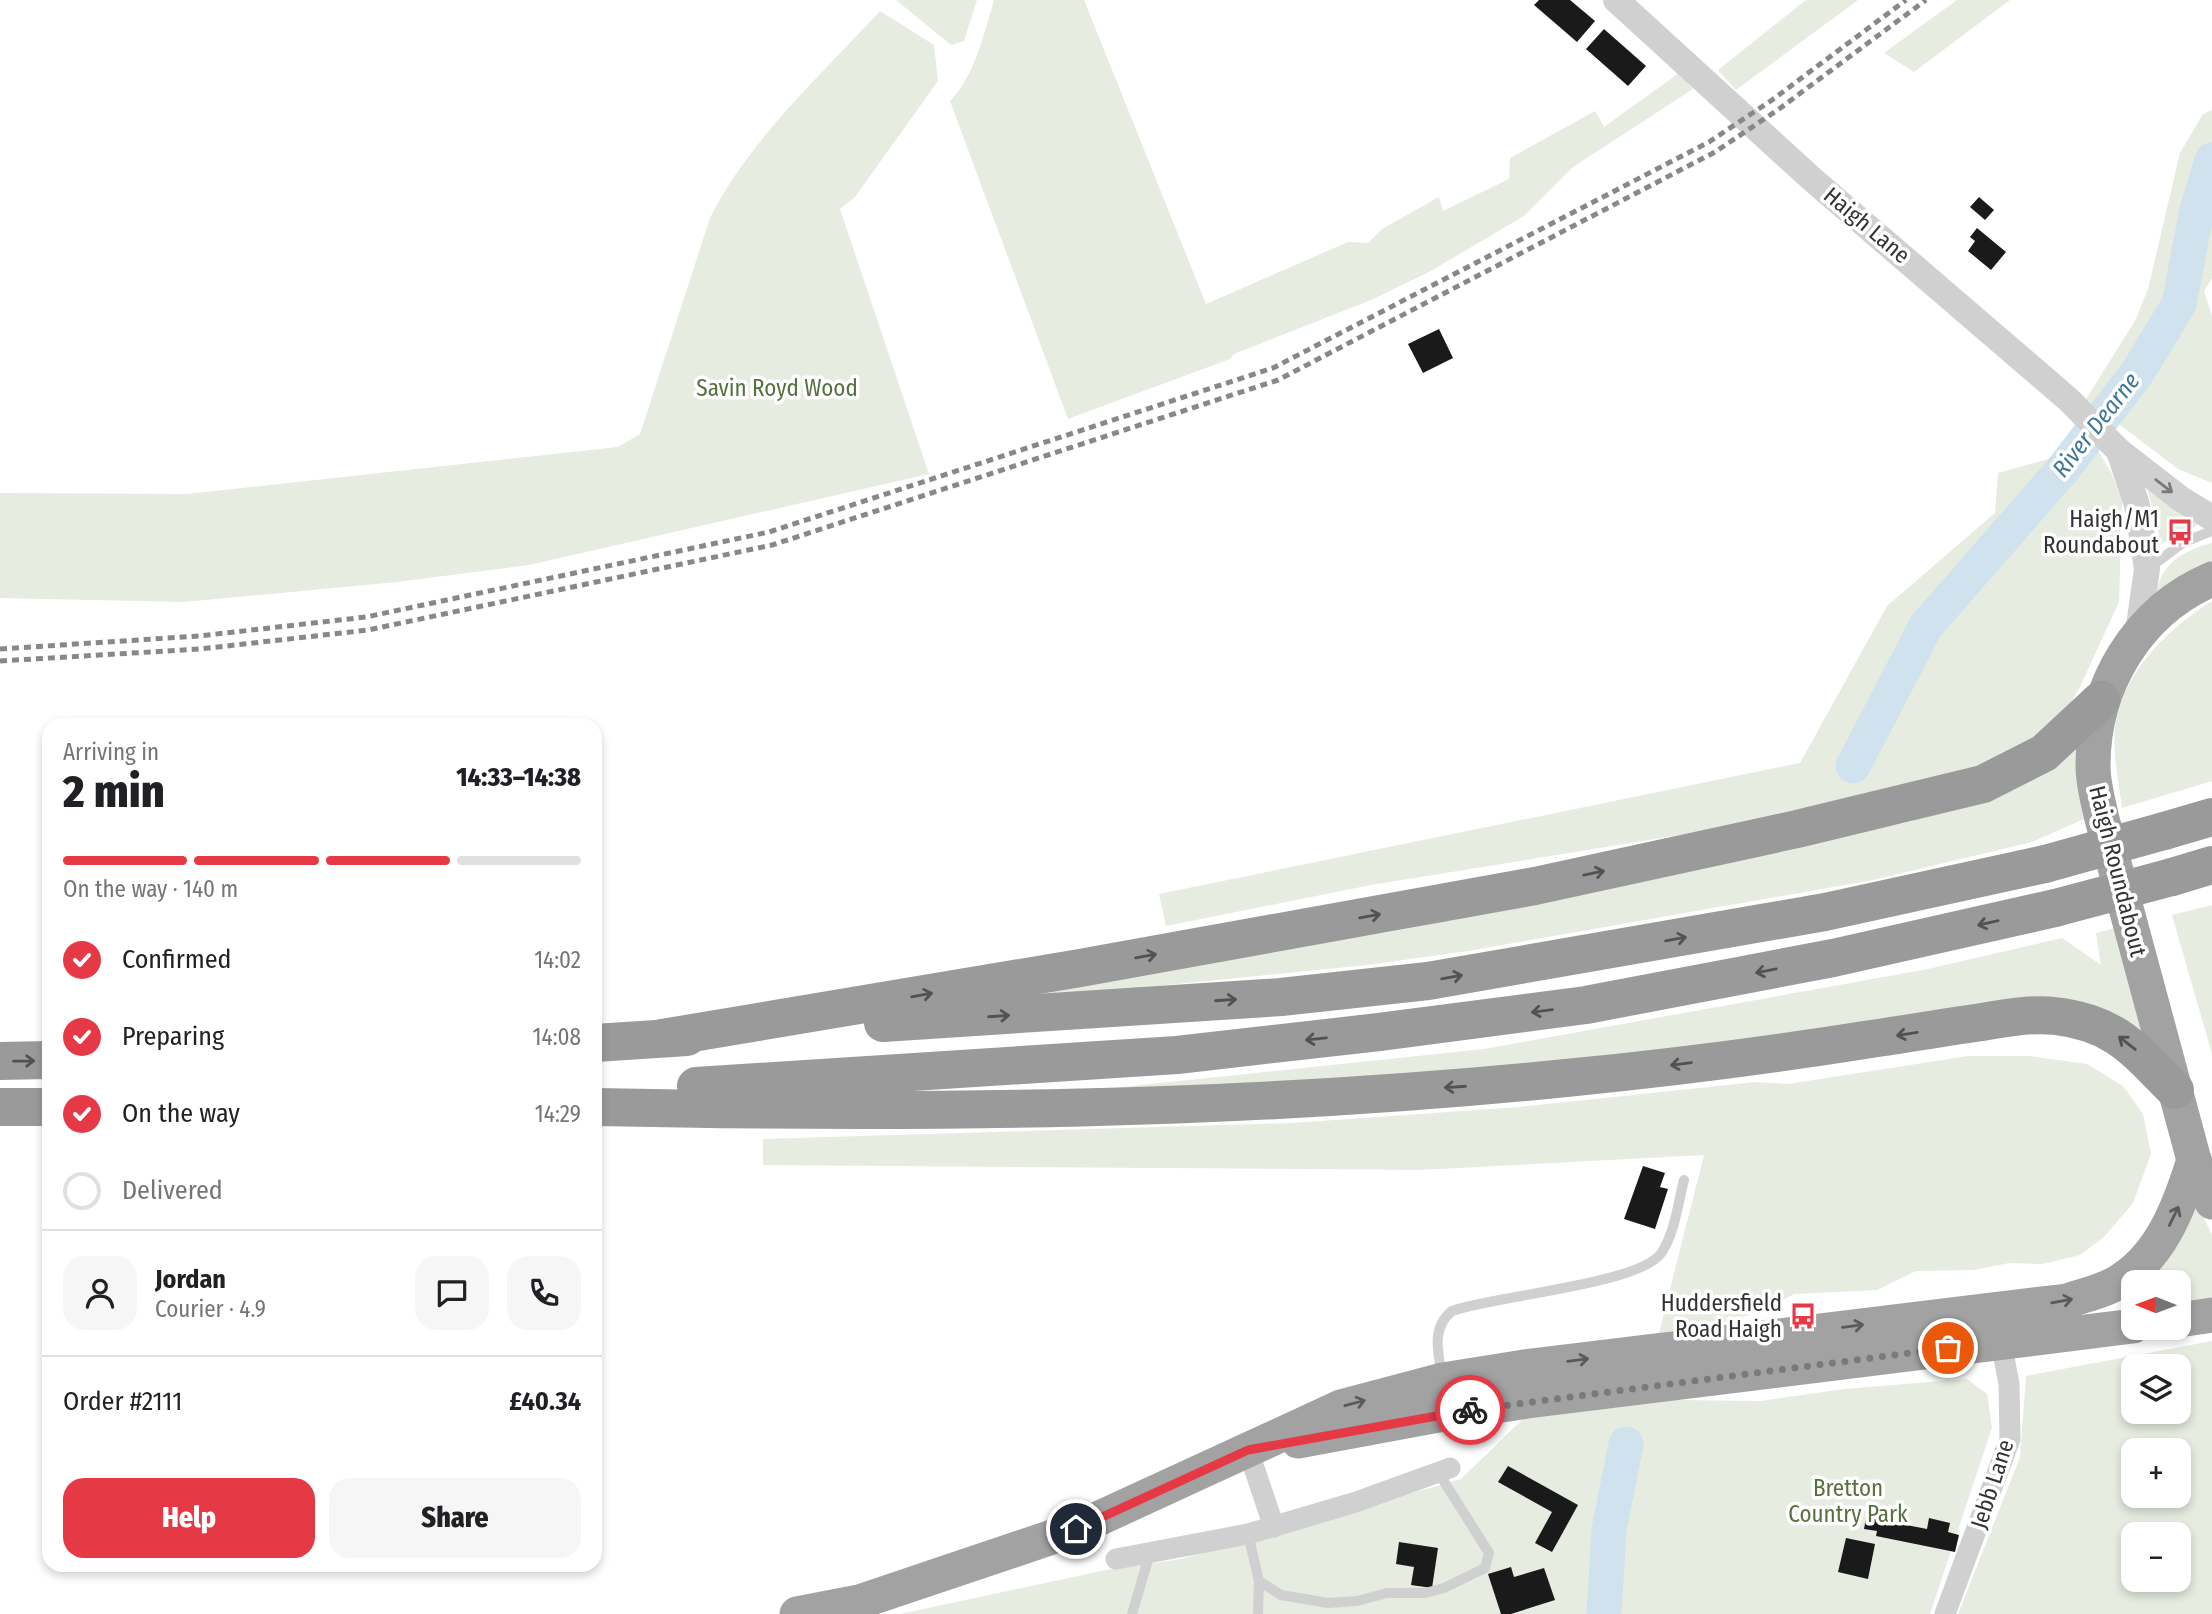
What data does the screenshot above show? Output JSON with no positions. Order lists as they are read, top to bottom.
{
  "streets": {
    "highway": ["Haigh Roundabout"],
    "street": ["Haigh Lane", "Jebb Lane"]
  },
  "crossings": [
    ["Haigh Lane", "Haigh Roundabout"]
  ],
  "water": ["River Dearne"],
  "parks": ["Savin Royd Wood", "Bretton Country Park"],
  "places": {
    "bus stop": ["Haigh/M1 Roundabout", "Huddersfield Road Haigh"]
  },
  "north": "left",
  "page": {
    "heading": ["2 min", "Arriving in", "14:33–14:38"],
    "panel": [
      "Jordan",
      "Courier · 4.9",
      "Order #2111",
      "£40.34"
    ],
    "bar": "On the way · 140 m",
    "list": [
      ["Confirmed", "14:02"],
      ["Preparing", "14:08"],
      ["On the way", "14:29"],
      "Delivered"
    ],
    "map_buttons": ["+", "−"],
    "buttons": ["Help", "Share"]
  }
}
